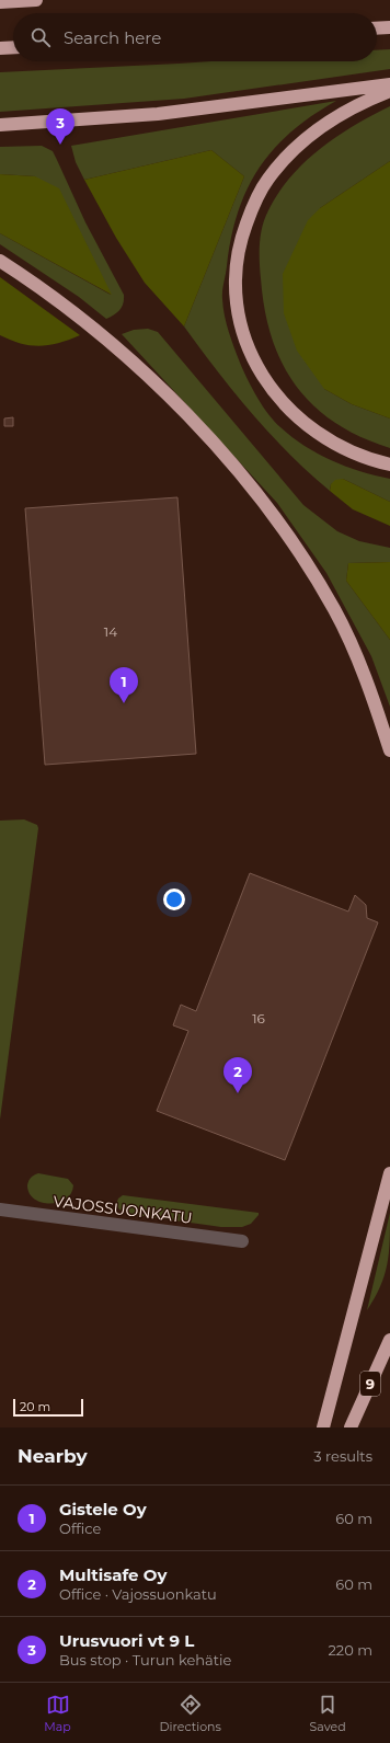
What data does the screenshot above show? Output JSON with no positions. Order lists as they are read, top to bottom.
{
  "streets": {
    "highway": ["9"],
    "street": ["VAJOSSUONKATU"]
  },
  "house_numbers": ["14", "16"],
  "scale_bar": "20 m",
  "page": {
    "search": "Search here",
    "pins": ["3", "1", "2"],
    "scale": "20 m",
    "heading": ["Nearby", "3 results"],
    "list": [
      {
        "mark": "1",
        "name": "Gistele Oy",
        "note": "Office",
        "value": "60 m"
      },
      {
        "mark": "2",
        "name": "Multisafe Oy",
        "note": "Office · Vajossuonkatu",
        "value": "60 m"
      },
      {
        "mark": "3",
        "name": "Urusvuori vt 9 L",
        "note": "Bus stop · Turun kehätie",
        "value": "220 m"
      }
    ],
    "nav": ["Map", "Directions", "Saved"]
  }
}
